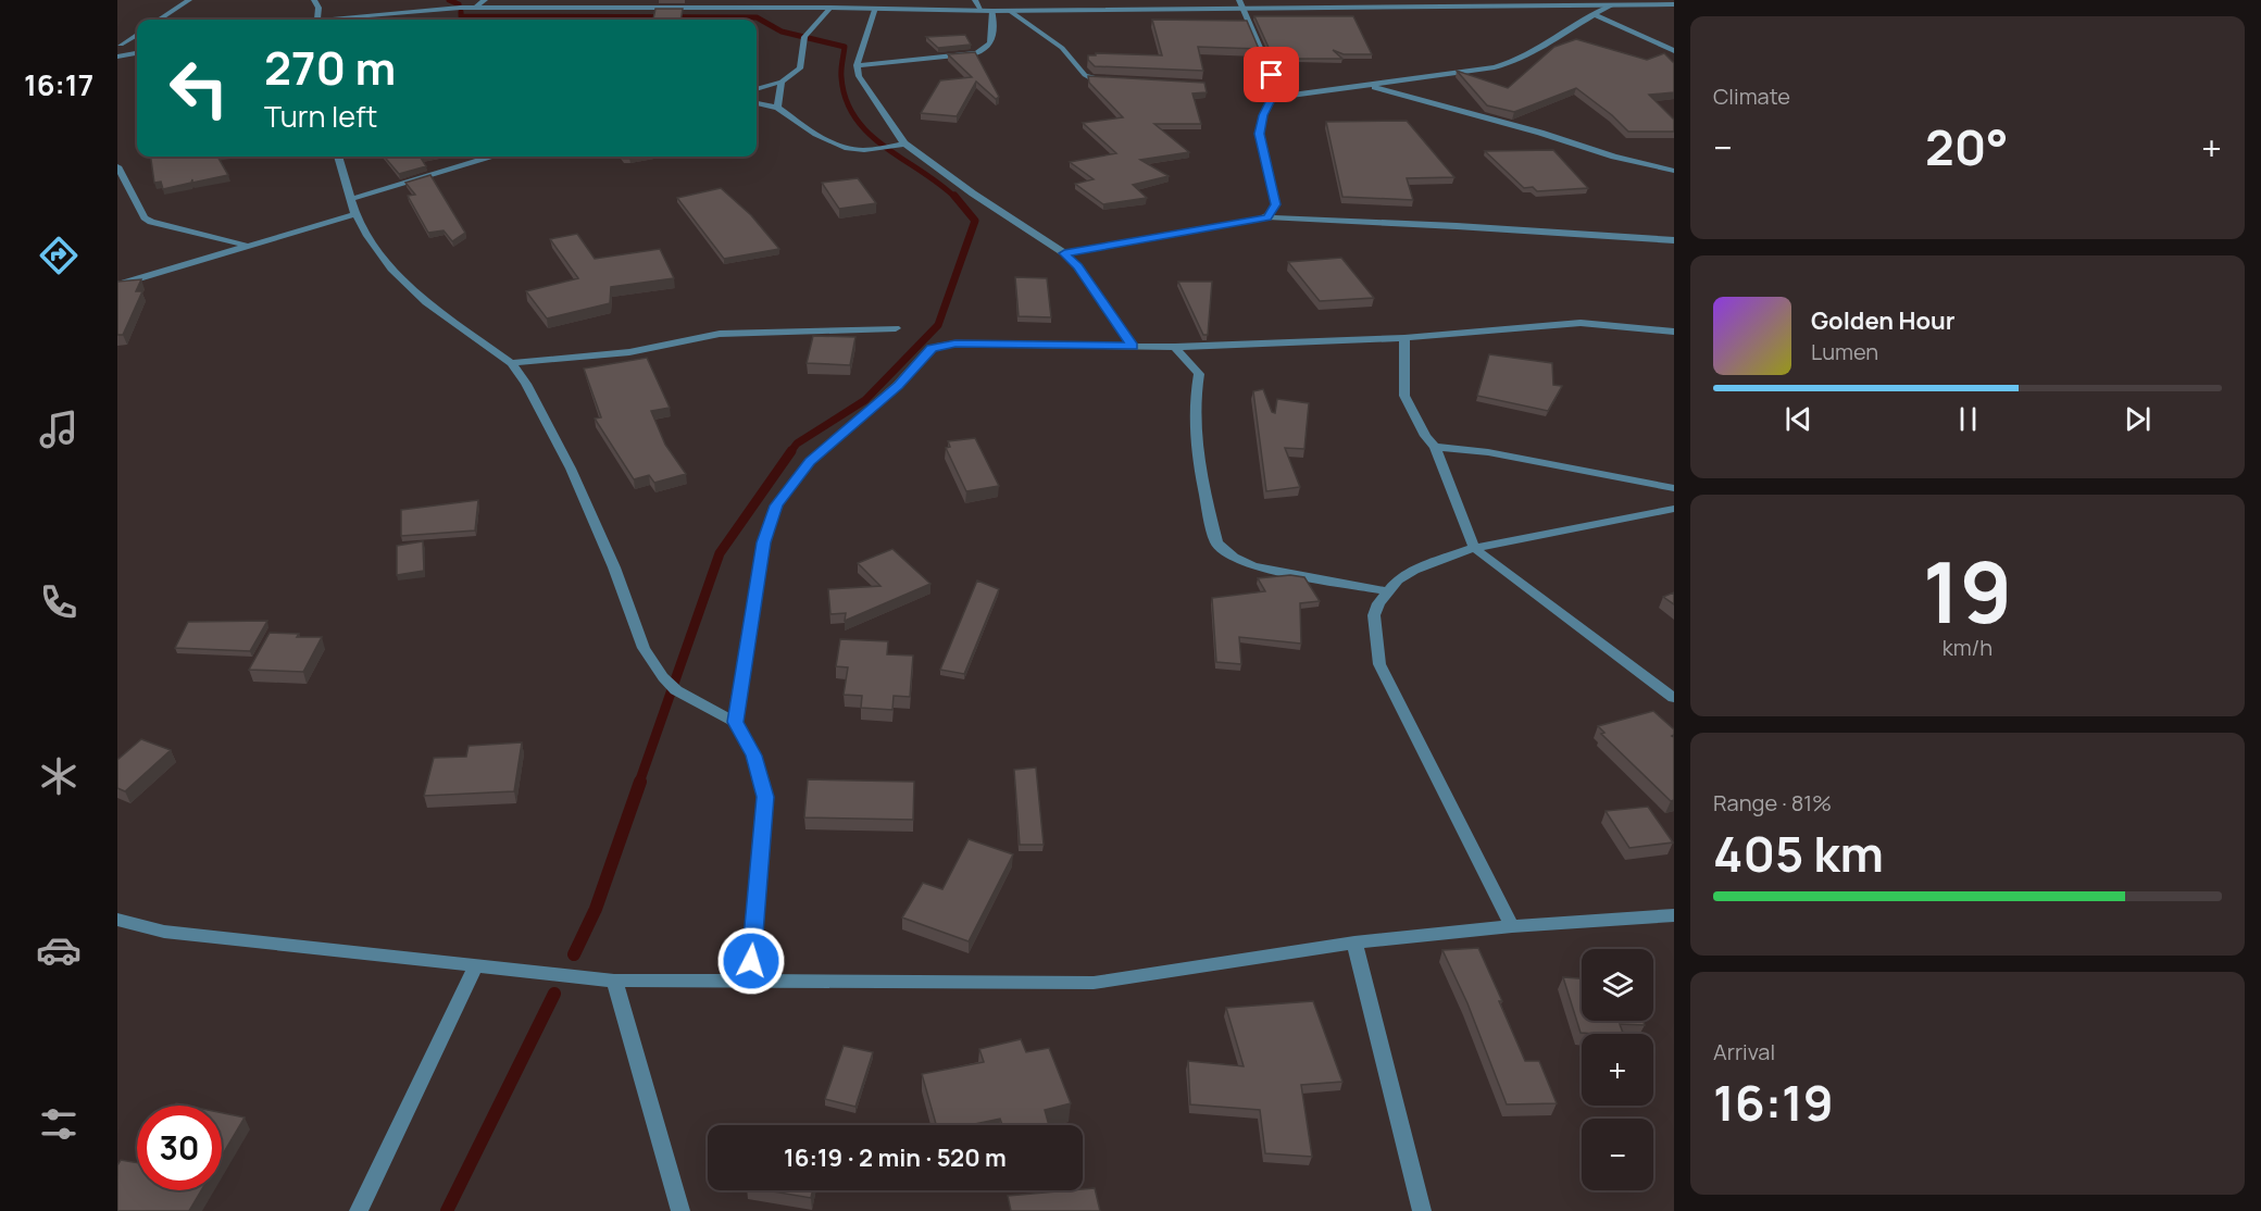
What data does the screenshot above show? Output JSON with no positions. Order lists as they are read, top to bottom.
{
  "page": {
    "tabs": "16:17",
    "tile": [
      "Climate",
      ["19", "km/h"],
      ["Range · 81%", "405 km"],
      ["Arrival", "16:19"]
    ],
    "turn": ["270 m", "Turn left"],
    "heat": ["−", "20°", "+"],
    "song": ["Golden Hour", "Lumen"],
    "map_buttons": ["+", "−"],
    "limit": "30",
    "trip": "16:19 · 2 min · 520 m"
  }
}
